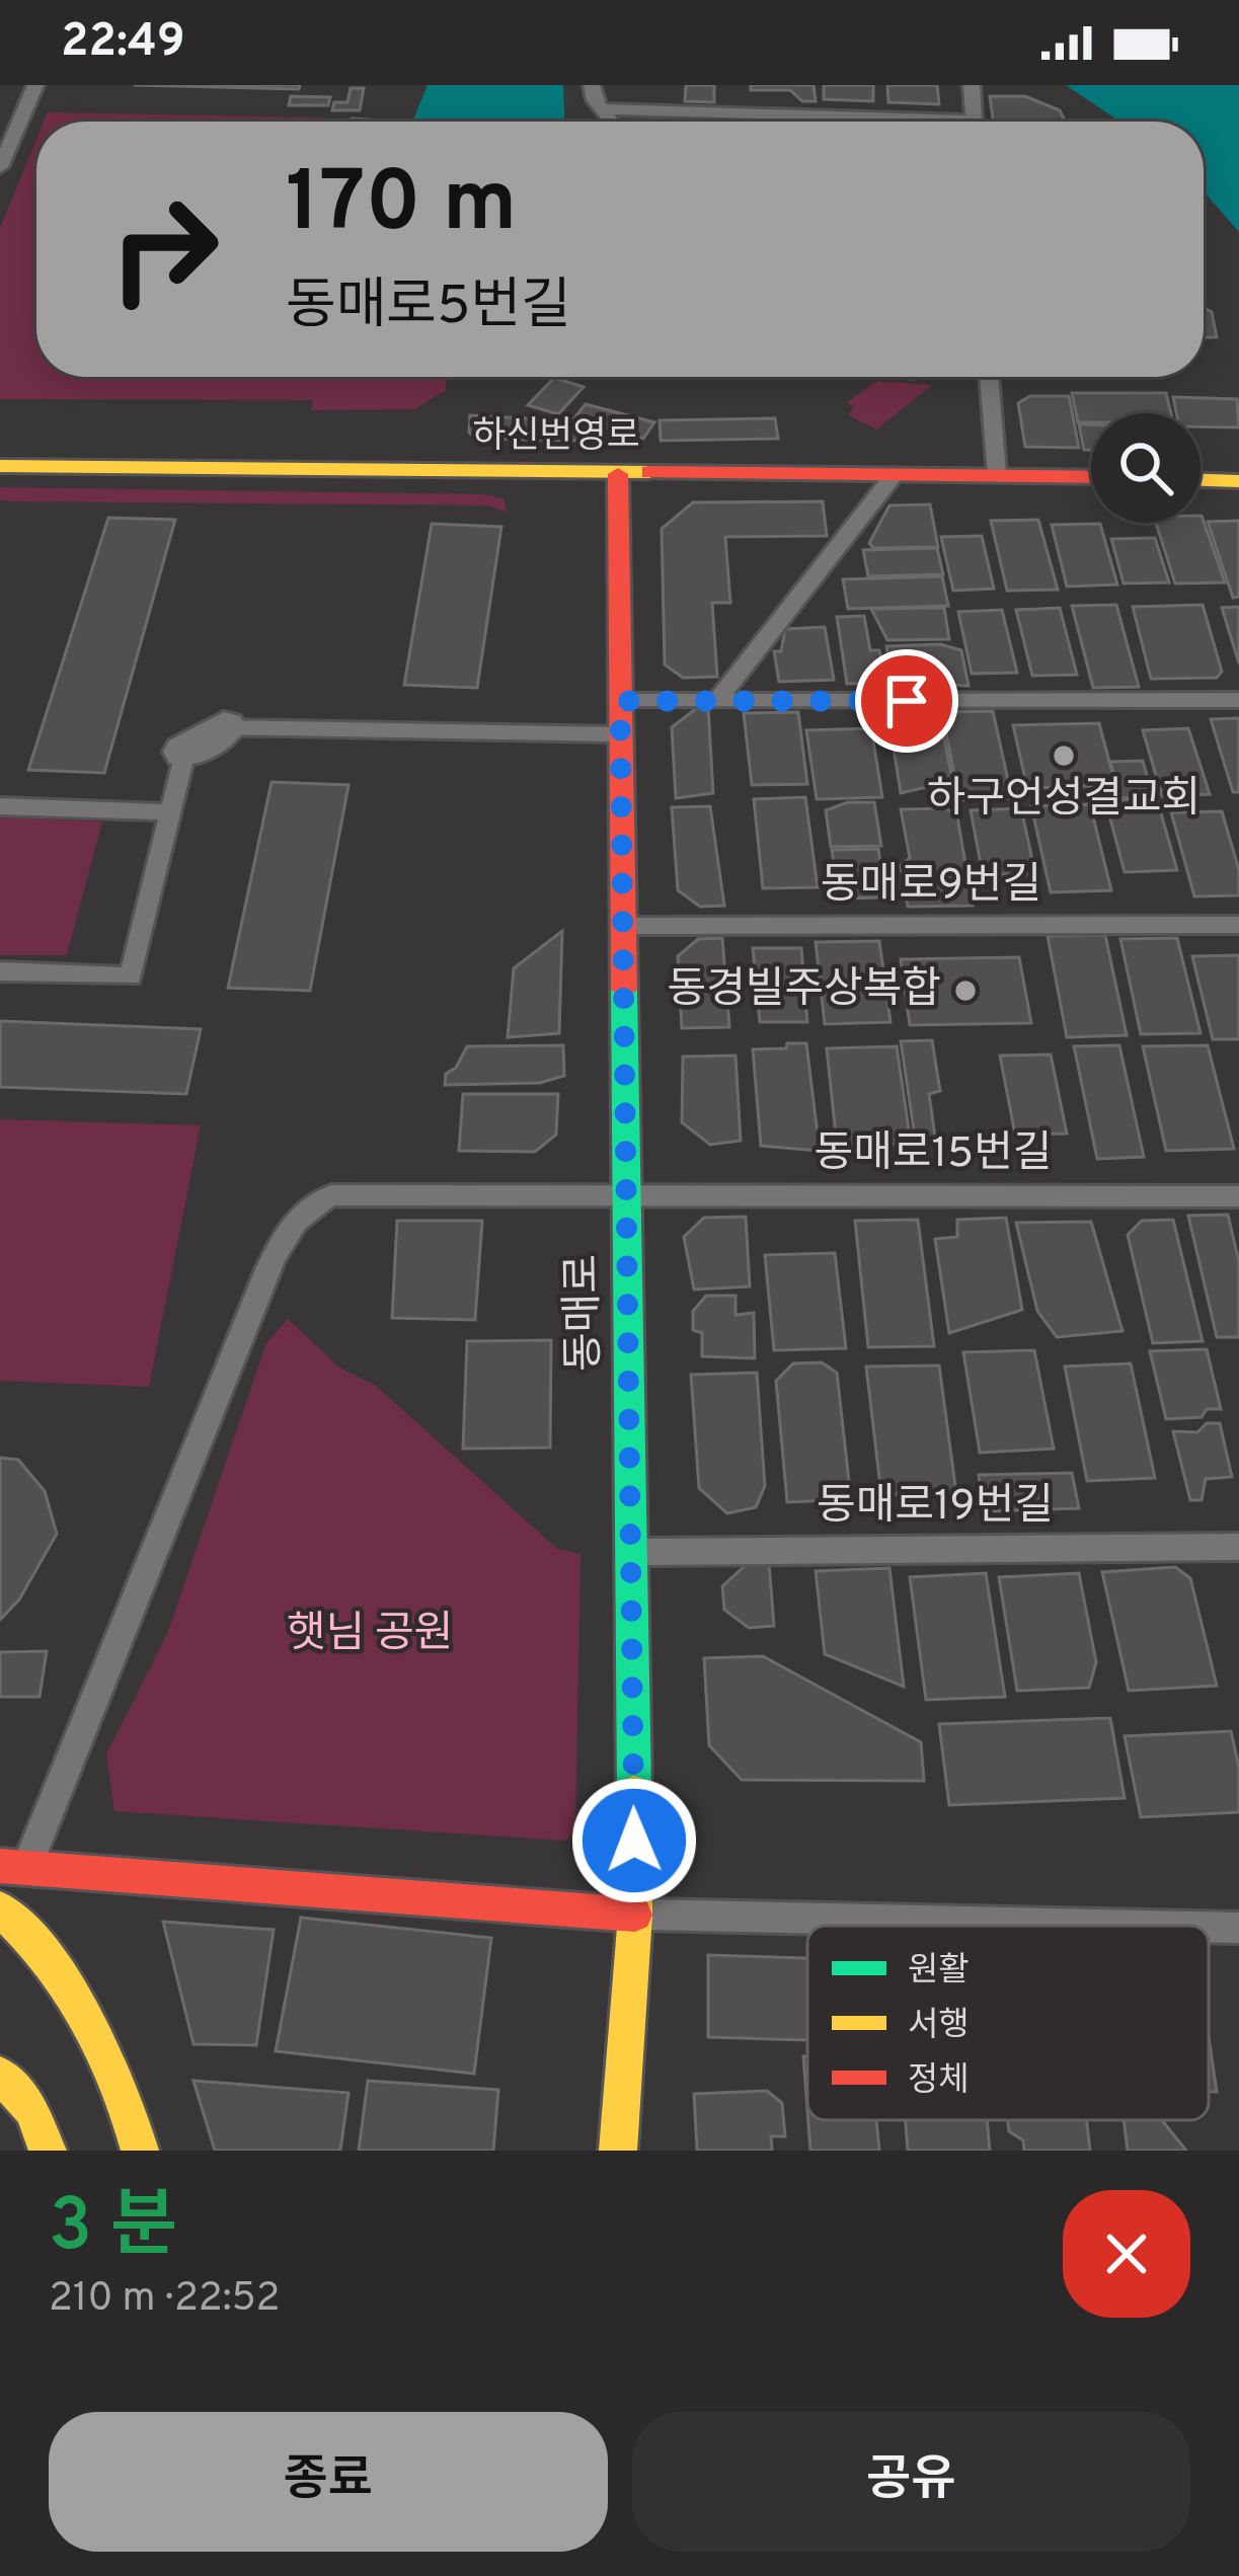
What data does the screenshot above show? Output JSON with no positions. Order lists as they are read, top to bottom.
{
  "streets": {
    "street": ["하신번영로", "동매로"],
    "lane": ["동매로9번길", "동매로15번길", "동매로19번길"]
  },
  "crossings": [
    ["하신번영로", "동매로"],
    ["동매로9번길", "동매로"],
    ["동매로15번길", "동매로"],
    ["동매로", "동매로19번길"]
  ],
  "parks": ["햇님 공원"],
  "places": ["하구언성결교회", "동경빌주상복합"],
  "legend": ["원활", "서행", "정체"],
  "page": {
    "status": "22:49",
    "turn": ["170 m", "동매로5번길"],
    "heading": ["3 분", "210 m · 22:52"],
    "buttons": ["종료", "공유"]
  }
}
